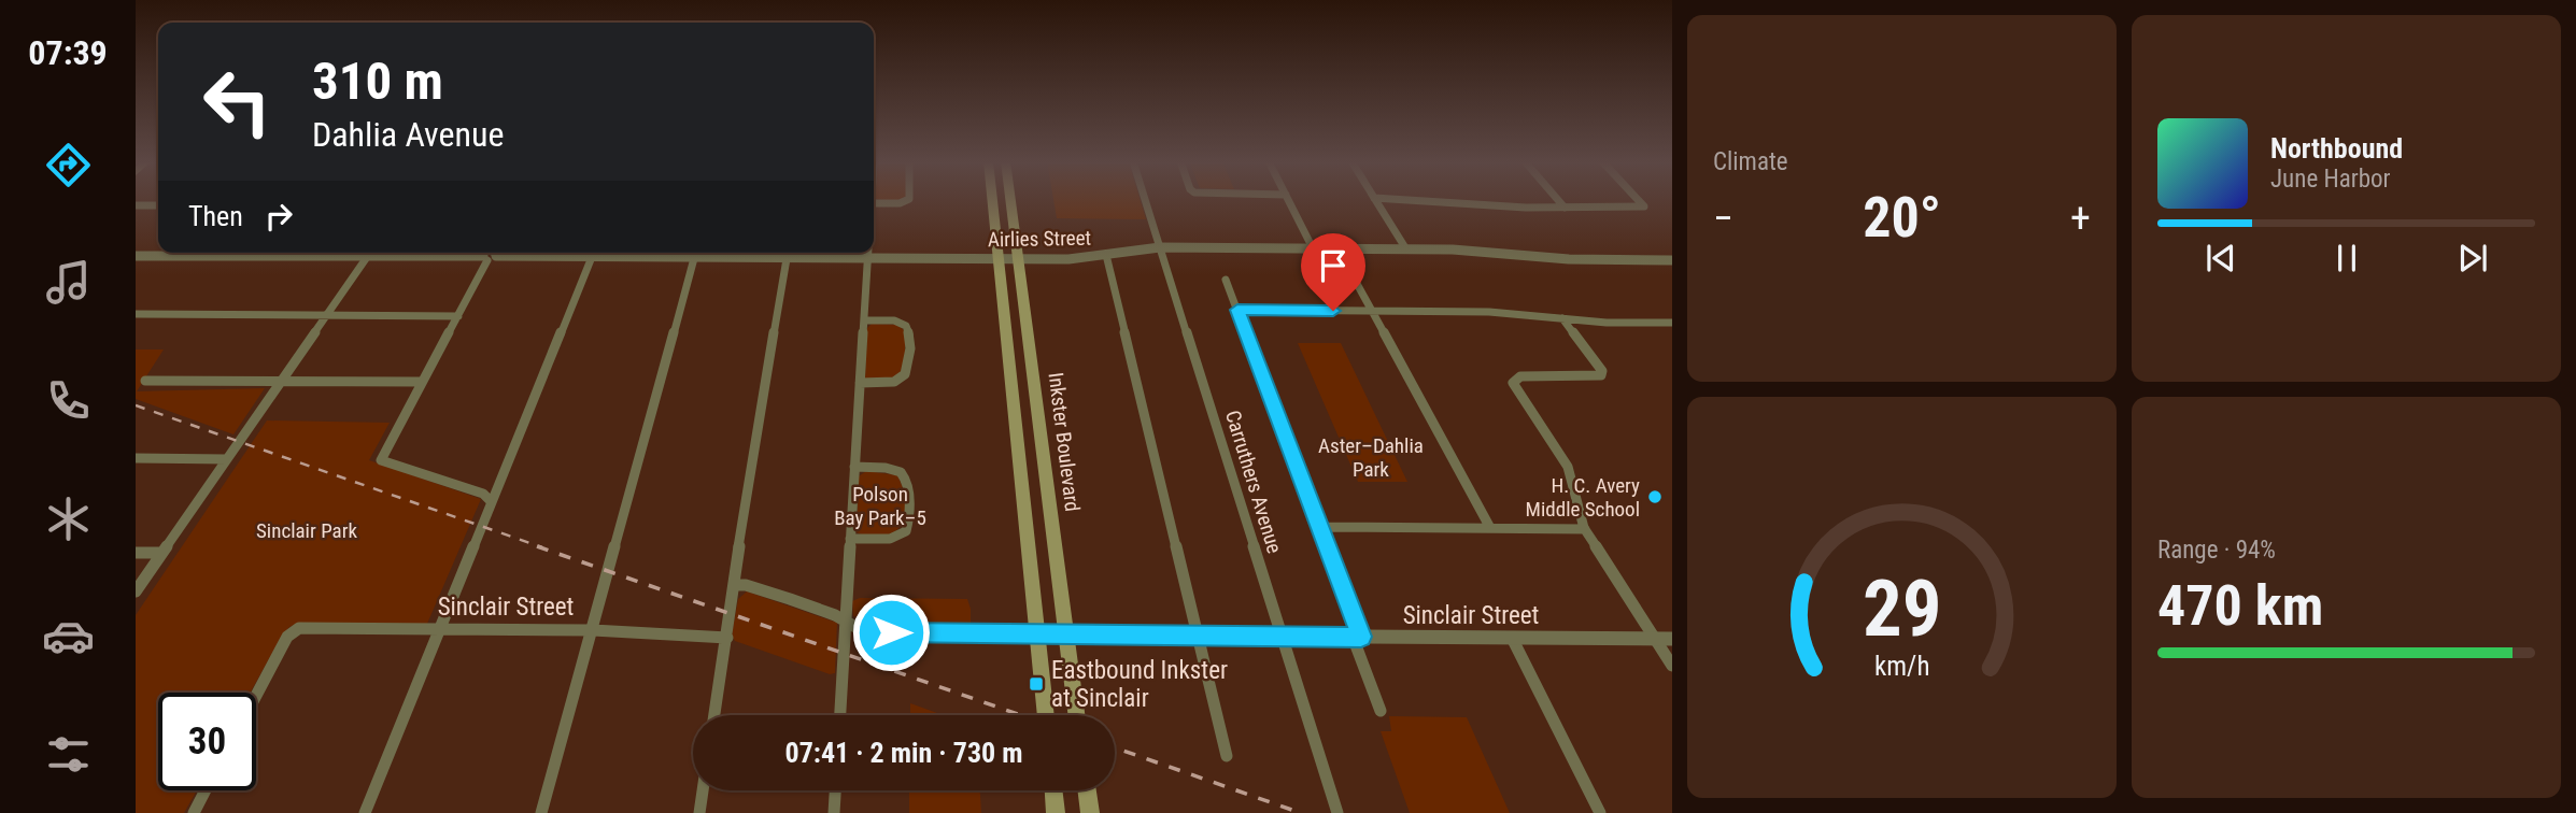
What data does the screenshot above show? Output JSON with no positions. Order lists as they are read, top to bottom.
{
  "streets": {
    "main road": ["Inkster Boulevard"],
    "street": ["Airlies Street", "Carruthers Avenue", "Sinclair Street"]
  },
  "crossings": [
    ["Airlies Street", "Inkster Boulevard"],
    ["Airlies Street", "Carruthers Avenue"],
    ["Inkster Boulevard", "Sinclair Street"],
    ["Carruthers Avenue", "Sinclair Street"]
  ],
  "parks": ["Aster–Dahlia Park", "Polson Bay Park–5", "Sinclair Park"],
  "places": {
    "other": ["H. C. Avery Middle School"],
    "transit": ["Eastbound Inkster at Sinclair"]
  },
  "page": {
    "tabs": "07:39",
    "tile": [
      "Climate",
      ["Range · 94%", "470 km"]
    ],
    "turn": ["310 m", "Dahlia Avenue"],
    "song": ["Northbound", "June Harbor"],
    "then": "Then",
    "heat": ["−", "20°", "+"],
    "limit": "30",
    "trip": "07:41 · 2 min · 730 m",
    "gauge": ["29", "km/h"]
  }
}
